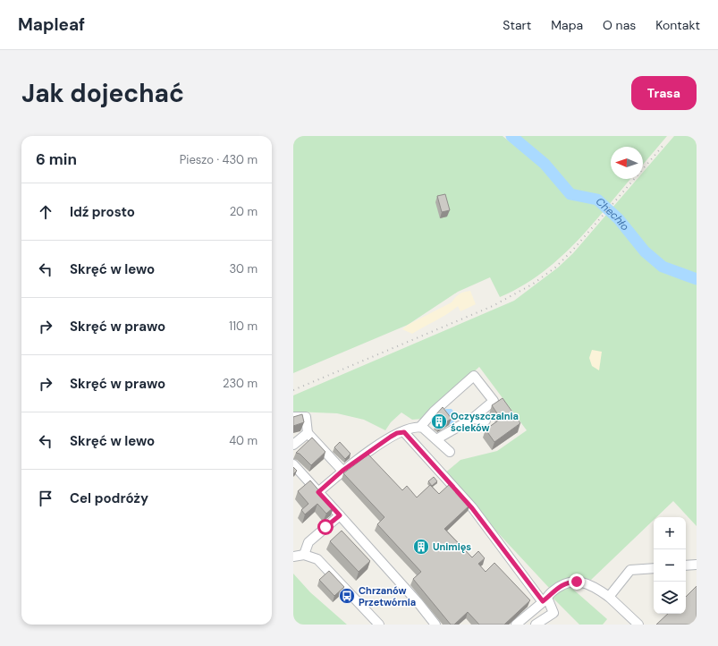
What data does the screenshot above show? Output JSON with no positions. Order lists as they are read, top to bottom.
{
  "water": ["Chechło"],
  "places": {
    "building": ["Oczyszczalnia ścieków", "Unimięs"],
    "bus stop": ["Chrzanów Przetwórnia"]
  },
  "north": "left",
  "page": {
    "header": "Mapleaf",
    "nav": [
      "Start",
      "Mapa",
      "O nas",
      "Kontakt"
    ],
    "buttons": "Trasa",
    "title": "Jak dojechać",
    "heading": ["6 min", "Pieszo · 430 m"],
    "list": [
      ["Idź prosto", "20 m"],
      ["Skręć w lewo", "30 m"],
      ["Skręć w prawo", "110 m"],
      ["Skręć w prawo", "230 m"],
      ["Skręć w lewo", "40 m"],
      "Cel podróży"
    ],
    "map_buttons": ["+", "−"]
  }
}
